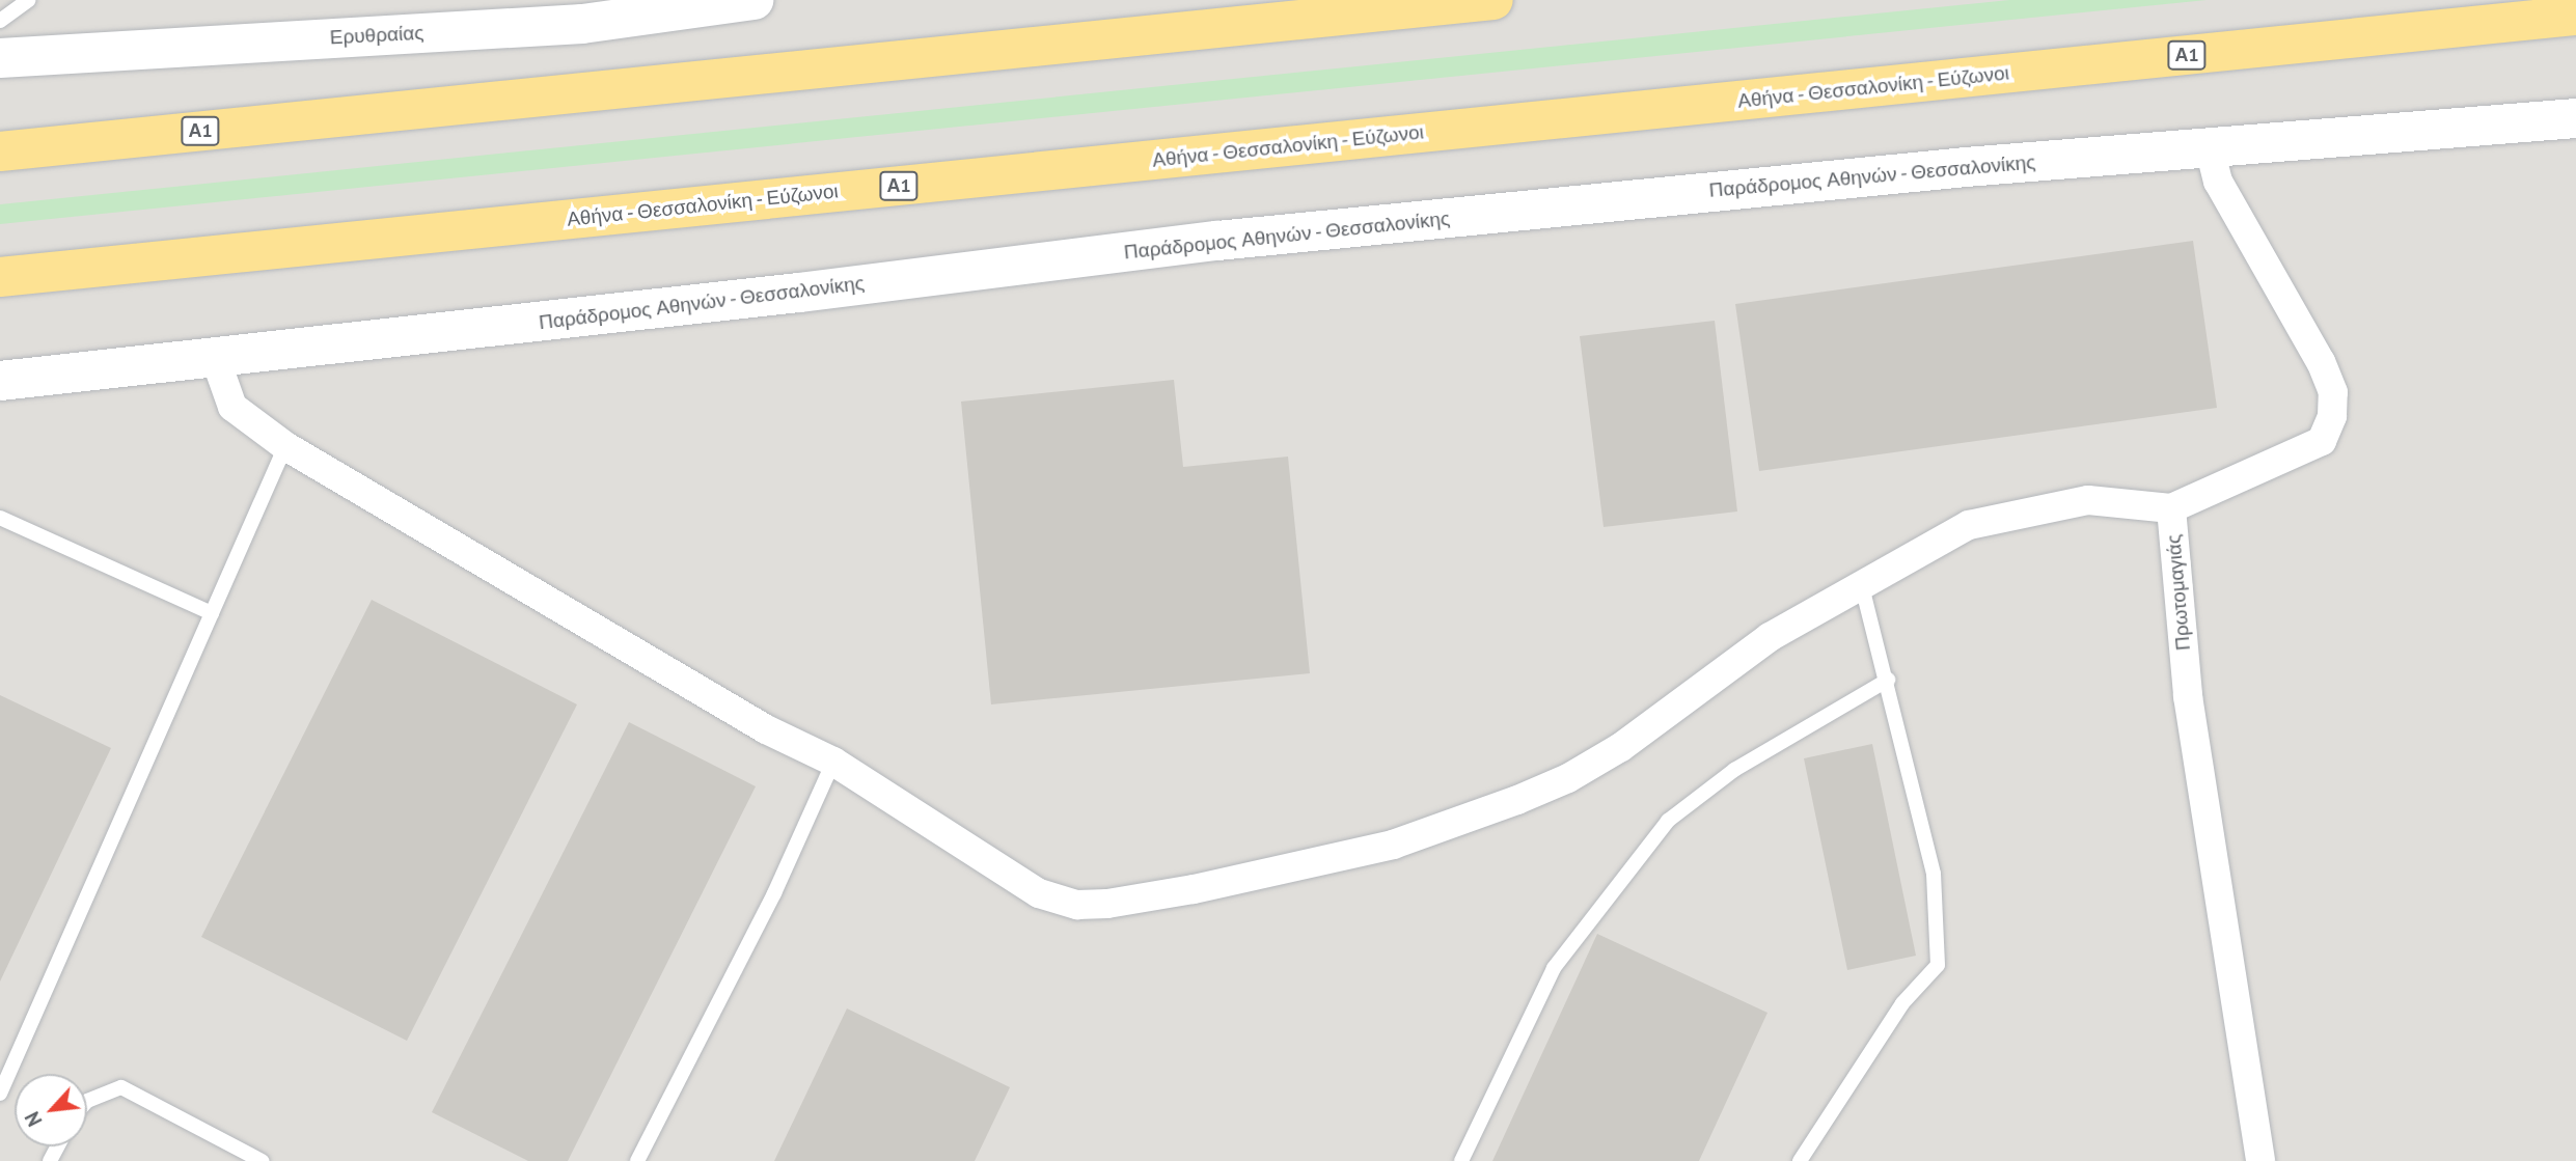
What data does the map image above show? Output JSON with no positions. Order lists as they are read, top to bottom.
{
  "streets": {
    "highway": ["Α1", "Αθήνα - Θεσσαλονίκη - Εύζωνοι"],
    "main road": ["Ερυθραίας", "Παράδρομος Αθηνών - Θεσσαλονίκης"],
    "street": ["Πρωτομαγιάς"]
  },
  "crossings": [
    ["Παράδρομος Αθηνών - Θεσσαλονίκης", "Πρωτομαγιάς"]
  ],
  "north": "bottom left"
}
